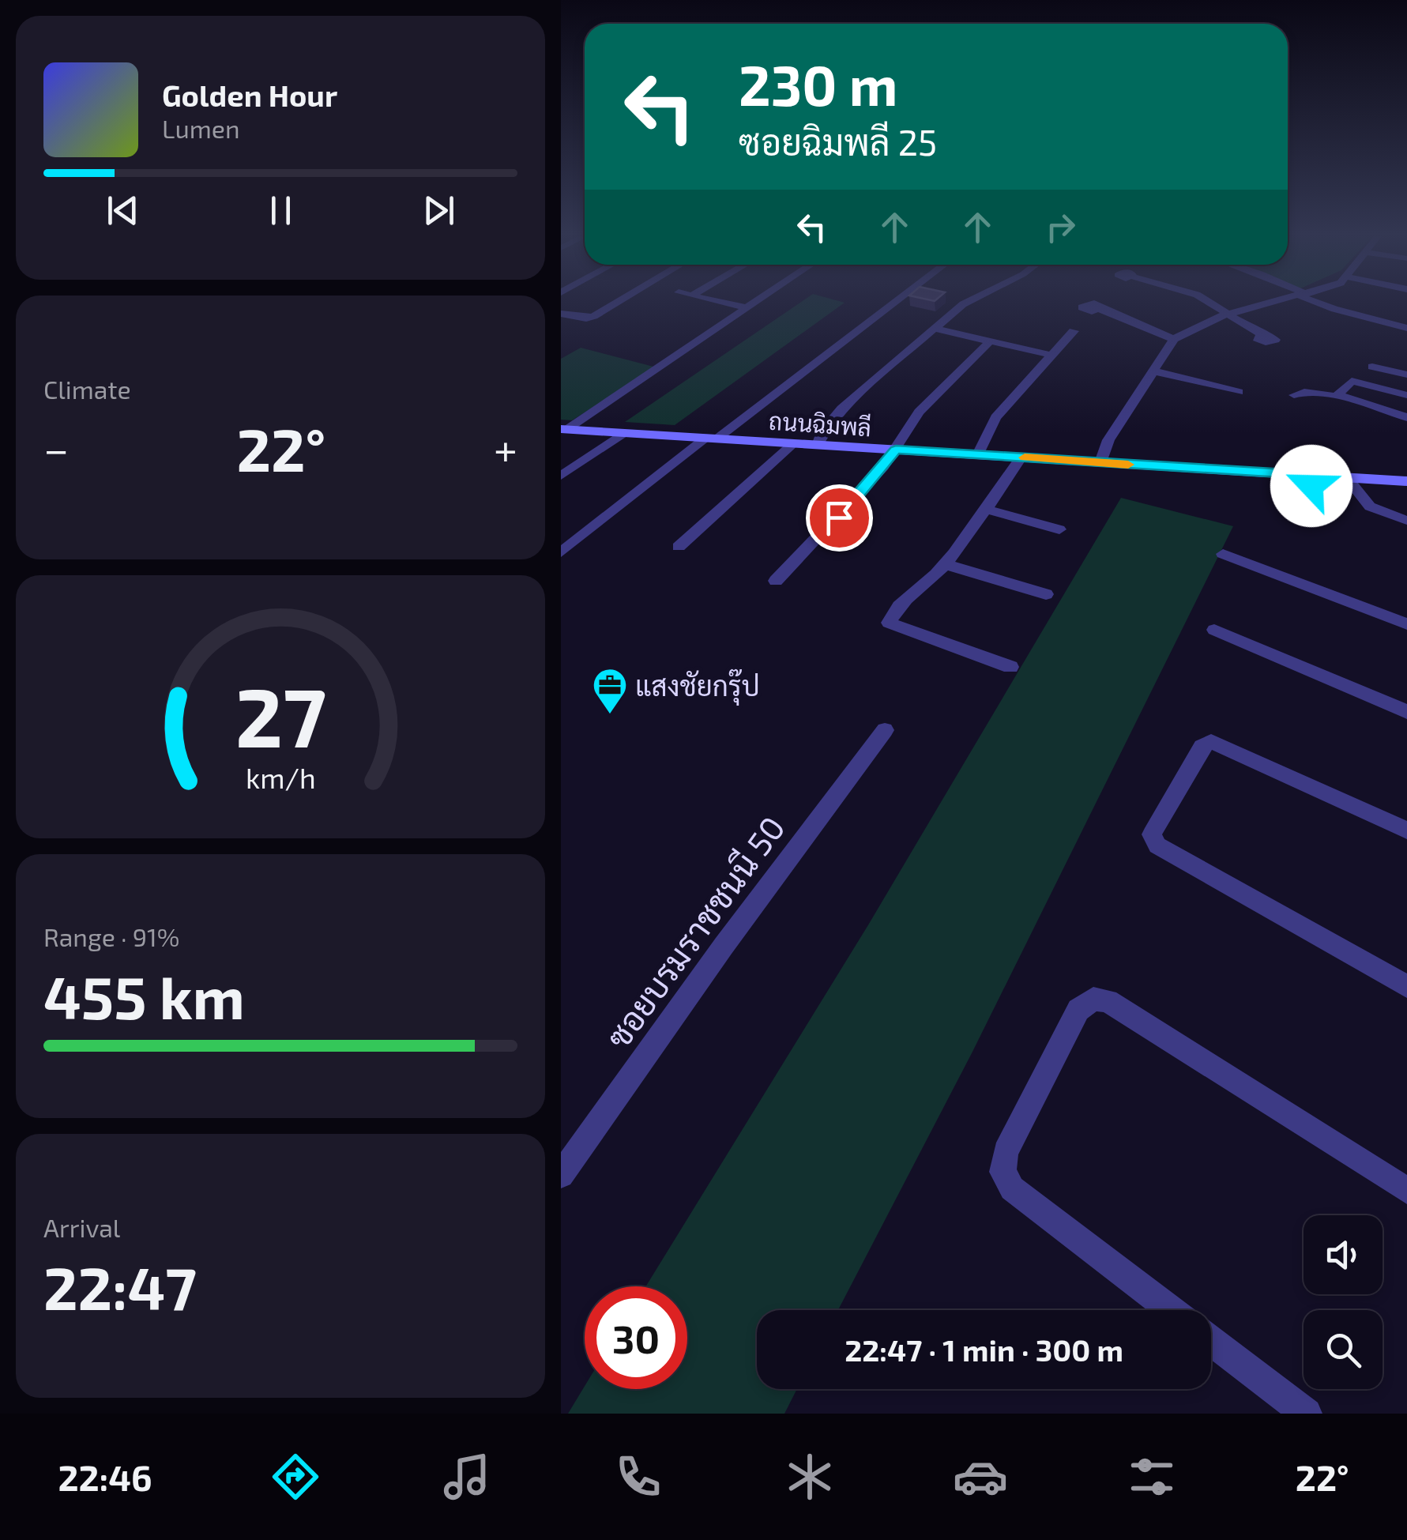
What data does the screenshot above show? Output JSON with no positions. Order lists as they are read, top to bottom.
{
  "streets": {
    "street": ["ถนนฉิมพลี", "ซอยบรมราชชนนี 50"]
  },
  "places": {
    "office": ["แสงชัยกรุ๊ป"]
  },
  "page": {
    "turn": ["230 m", "ซอยฉิมพลี 25"],
    "song": ["Golden Hour", "Lumen"],
    "tile": [
      "Climate",
      ["Range · 91%", "455 km"],
      ["Arrival", "22:47"]
    ],
    "heat": ["−", "22°", "+"],
    "limit": "30",
    "trip": "22:47 · 1 min · 300 m",
    "tabs": ["22:46", "22°"],
    "gauge": ["27", "km/h"]
  }
}
